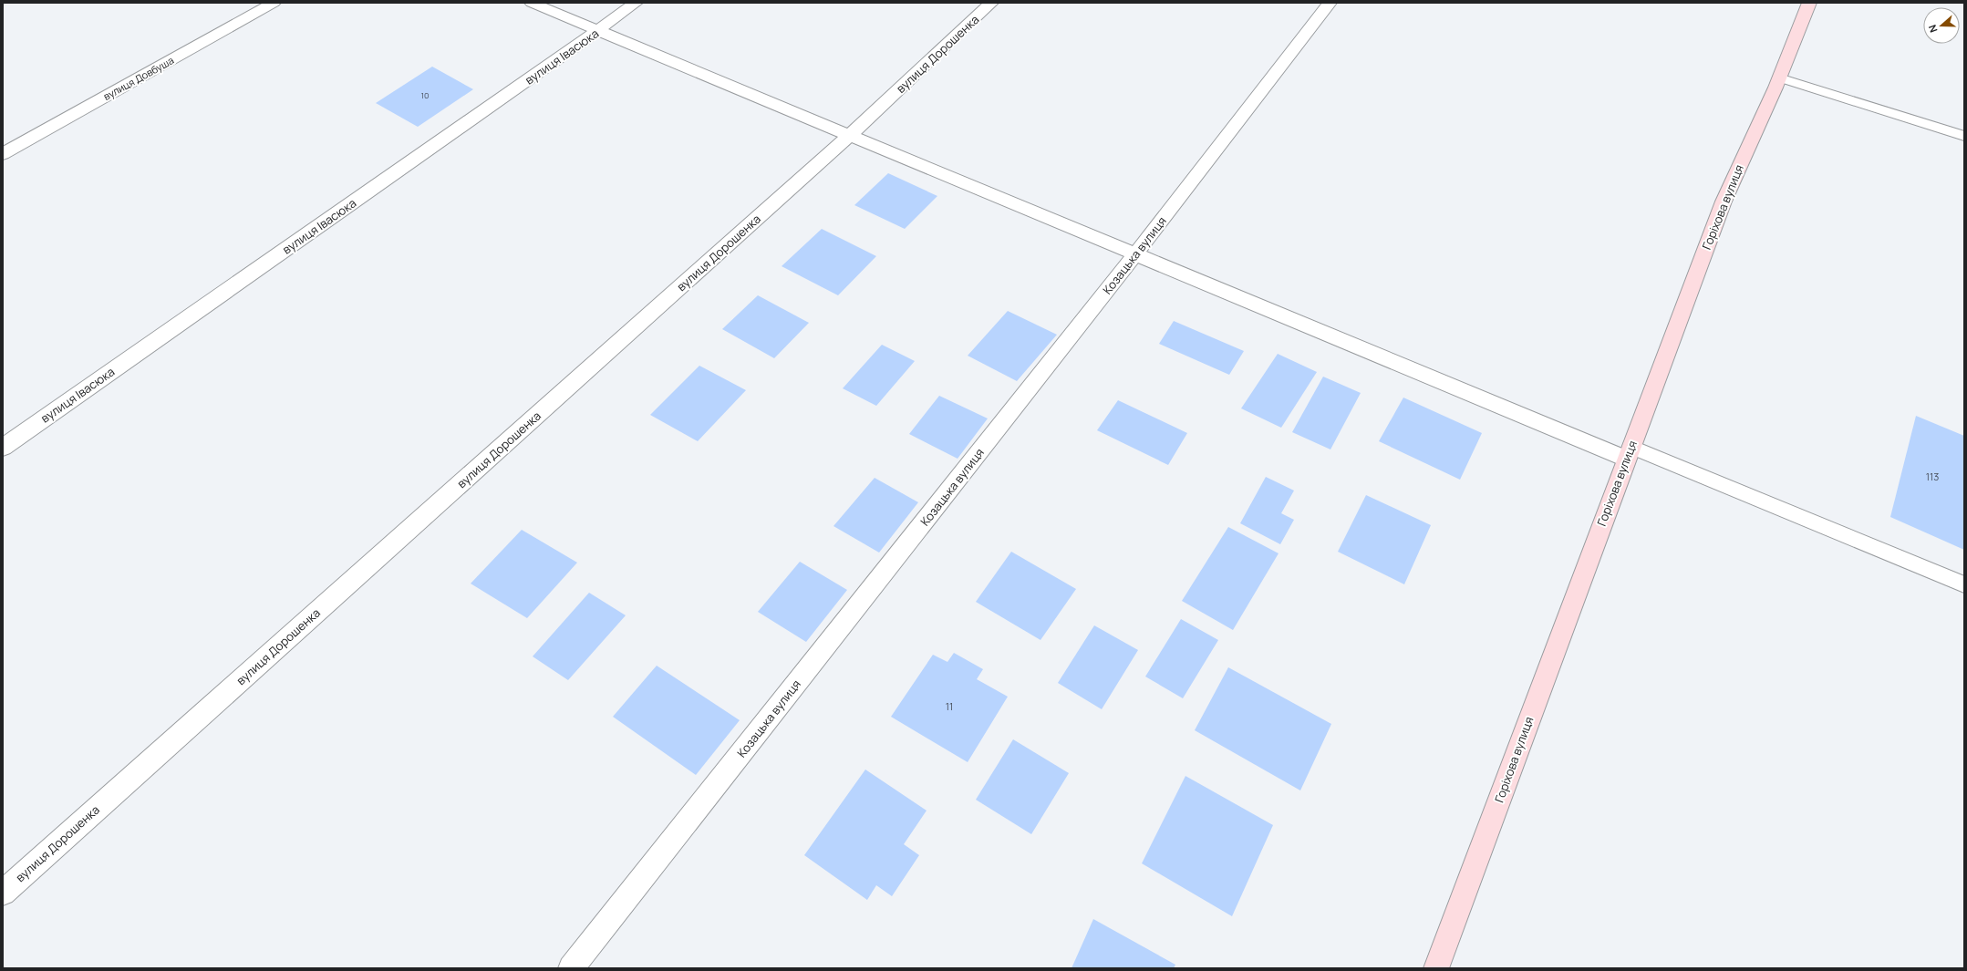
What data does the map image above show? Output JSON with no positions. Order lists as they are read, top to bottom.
{
  "streets": {
    "main road": ["Горіхова вулиця"],
    "street": [
      "вулиця Дорошенка",
      "вулиця Івасюка",
      "вулиця Довбуша",
      "Козацька вулиця"
    ]
  },
  "house_numbers": ["10", "113", "11"],
  "north": "left"
}
